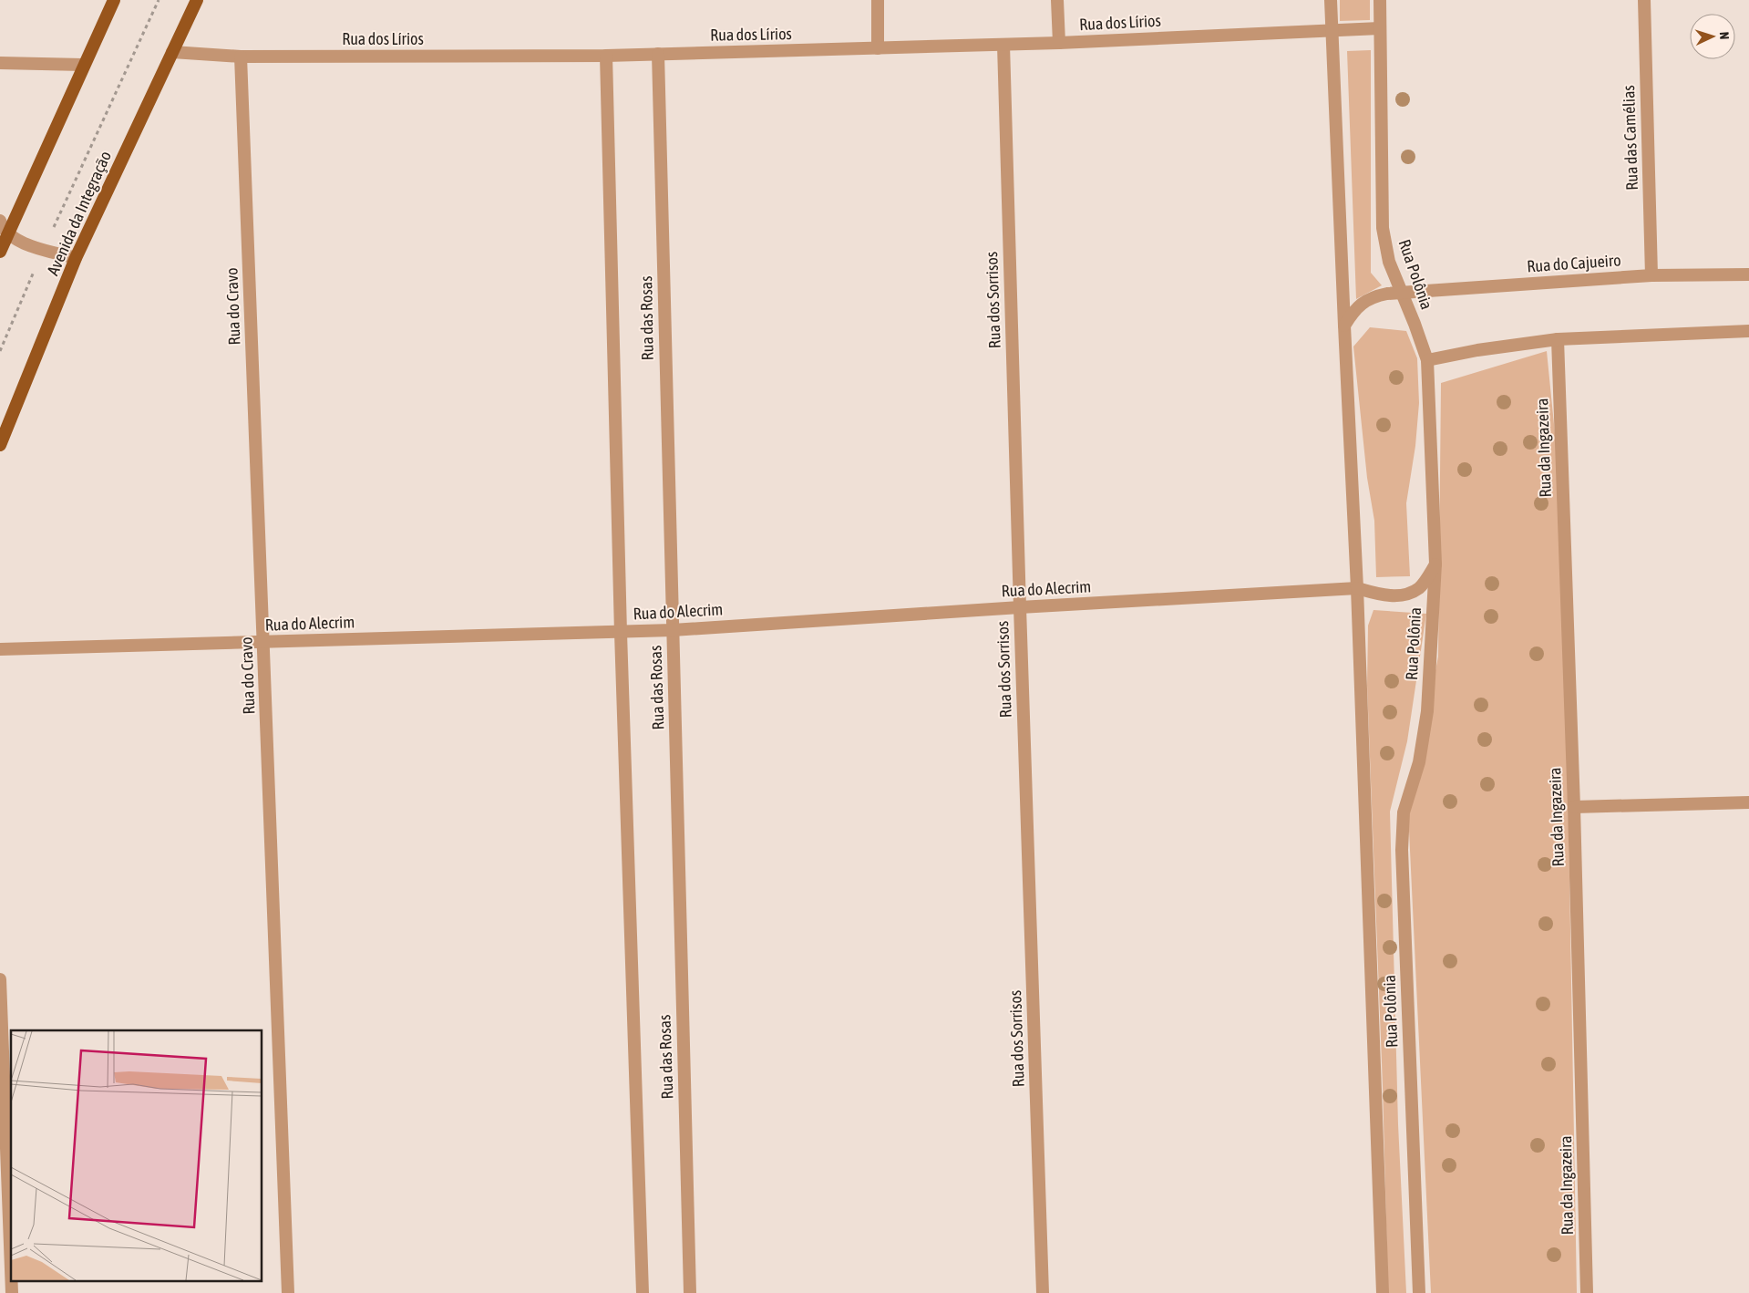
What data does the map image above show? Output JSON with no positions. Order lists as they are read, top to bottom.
{
  "streets": {
    "main road": ["Avenida da Integração"],
    "street": [
      "Rua dos Lírios",
      "Rua das Camélias",
      "Rua do Cajueiro",
      "Rua Polônia",
      "Rua dos Sorrisos",
      "Rua do Cravo",
      "Rua das Rosas",
      "Rua da Ingazeira",
      "Rua do Alecrim"
    ]
  },
  "crossings": [
    ["Rua dos Lírios", "Avenida da Integração"],
    ["Rua dos Lírios", "Rua Polônia"],
    ["Rua dos Lírios", "Rua dos Sorrisos"],
    ["Rua dos Lírios", "Rua do Cravo"],
    ["Rua dos Lírios", "Rua das Rosas"],
    ["Rua das Camélias", "Rua do Cajueiro"],
    ["Rua do Cajueiro", "Rua Polônia"],
    ["Rua Polônia", "Rua do Alecrim"],
    ["Rua dos Sorrisos", "Rua do Alecrim"],
    ["Rua do Cravo", "Rua do Alecrim"],
    ["Rua das Rosas", "Rua do Alecrim"]
  ],
  "north": "right"
}
